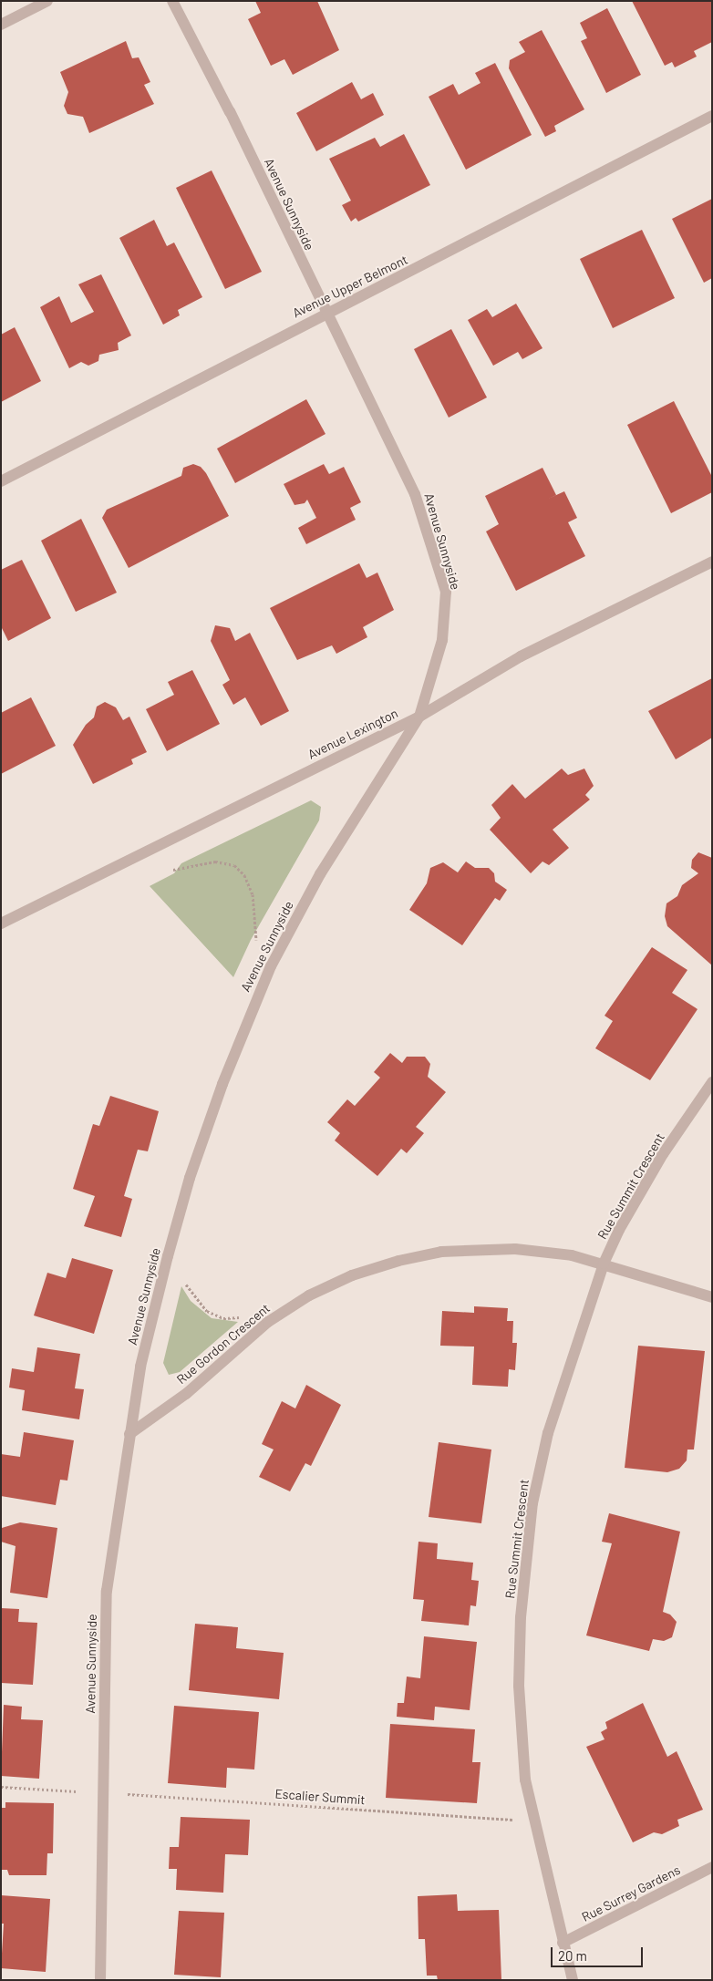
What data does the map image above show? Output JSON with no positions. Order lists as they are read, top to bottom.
{
  "streets": {
    "street": [
      "Avenue Sunnyside",
      "Avenue Upper Belmont",
      "Avenue Lexington",
      "Rue Summit Crescent",
      "Rue Gordon Crescent",
      "Rue Surrey Gardens"
    ],
    "path": ["Escalier Summit"]
  },
  "crossings": [
    ["Avenue Sunnyside", "Avenue Upper Belmont"],
    ["Avenue Sunnyside", "Avenue Lexington"],
    ["Avenue Sunnyside", "Rue Gordon Crescent"],
    ["Rue Summit Crescent", "Rue Gordon Crescent"],
    ["Rue Summit Crescent", "Rue Surrey Gardens"]
  ],
  "scale_bar": "20 m"
}
